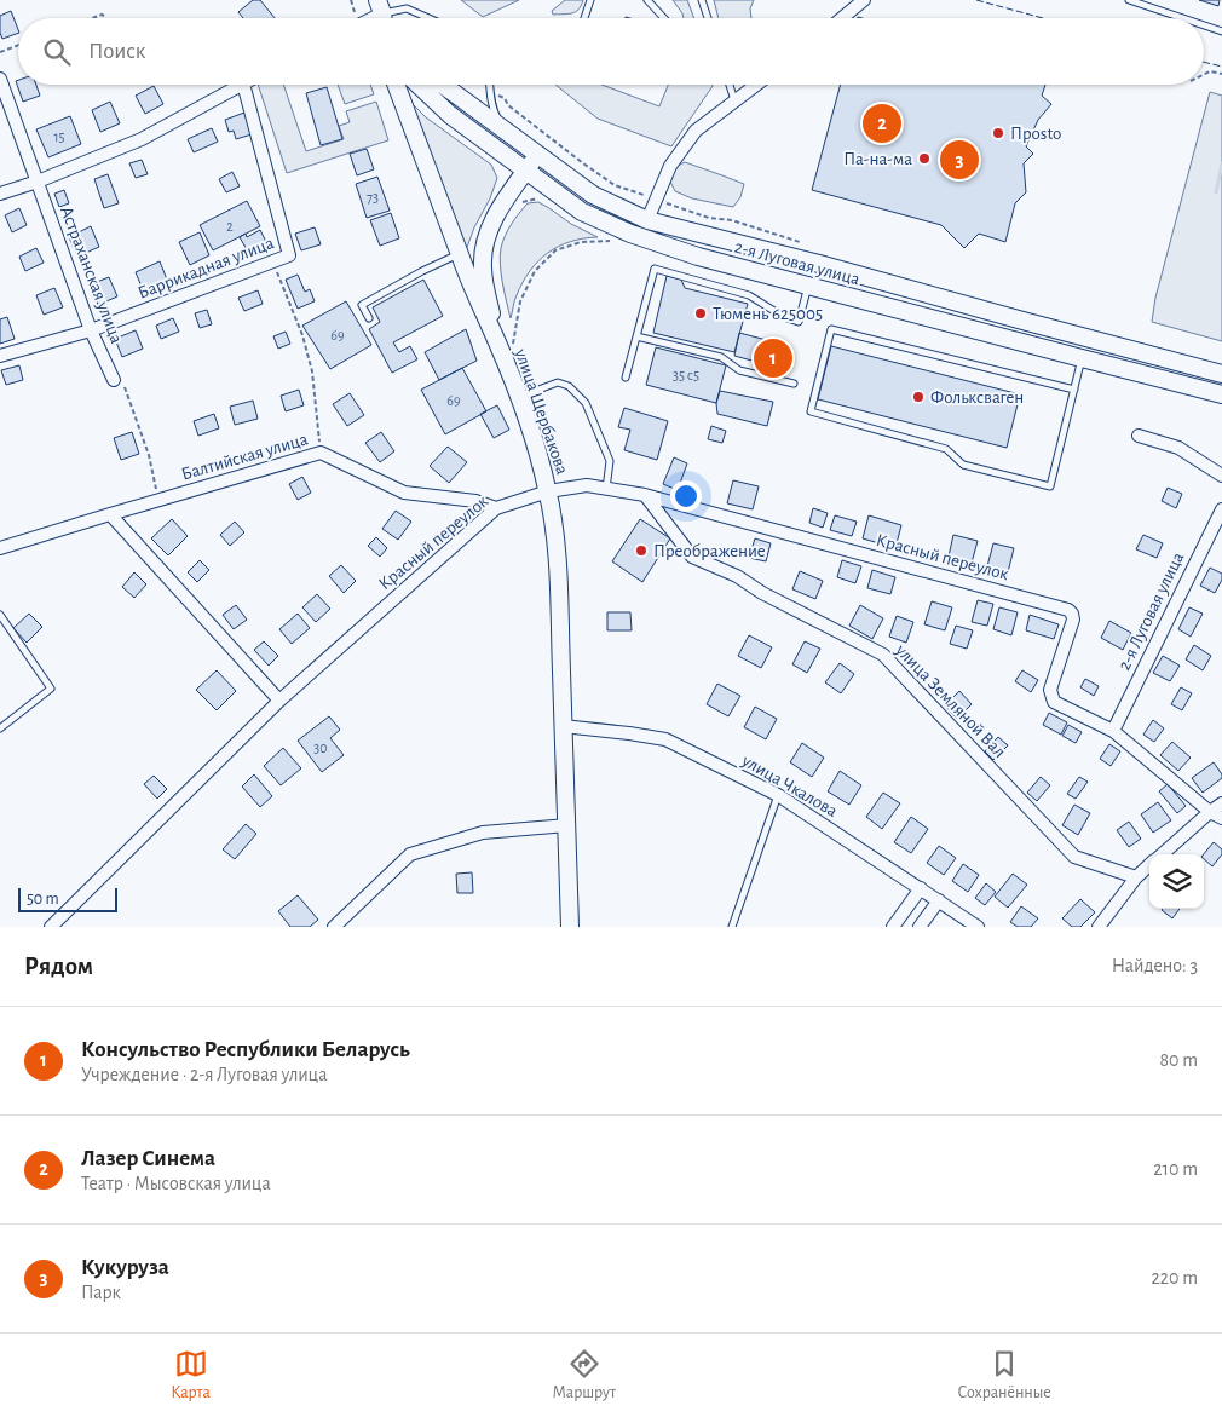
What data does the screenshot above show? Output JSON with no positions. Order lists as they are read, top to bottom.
{
  "streets": {
    "main road": ["2-я Луговая улица", "улица Щербакова"],
    "street": [
      "Баррикадная улица",
      "Астраханская улица",
      "Балтийская улица",
      "Красный переулок",
      "улица Земляной Вал",
      "улица Чкалова"
    ]
  },
  "crossings": [
    ["2-я Луговая улица", "Красный переулок"],
    ["Баррикадная улица", "Астраханская улица"],
    ["улица Щербакова", "Красный переулок"],
    ["улица Щербакова", "улица Чкалова"],
    ["Балтийская улица", "Красный переулок"],
    ["Красный переулок", "улица Земляной Вал"]
  ],
  "places": [
    "Проsto",
    "Па-на-ма",
    "Тюмень 625005",
    "Фольксваген",
    "Преображение"
  ],
  "house_numbers": [
    "15",
    "73",
    "2",
    "69",
    "35 с5",
    "69",
    "30"
  ],
  "scale_bar": "50 m",
  "page": {
    "search": "Поиск",
    "pins": ["2", "3", "1"],
    "scale": "50 m",
    "heading": ["Рядом", "Найдено: 3"],
    "list": [
      {
        "mark": "1",
        "name": "Консульство Республики Беларусь",
        "note": "Учреждение · 2-я Луговая улица",
        "value": "80 m"
      },
      {
        "mark": "2",
        "name": "Лазер Синема",
        "note": "Театр · Мысовская улица",
        "value": "210 m"
      },
      {
        "mark": "3",
        "name": "Кукуруза",
        "note": "Парк",
        "value": "220 m"
      }
    ],
    "nav": ["Карта", "Маршрут", "Сохранённые"]
  }
}
